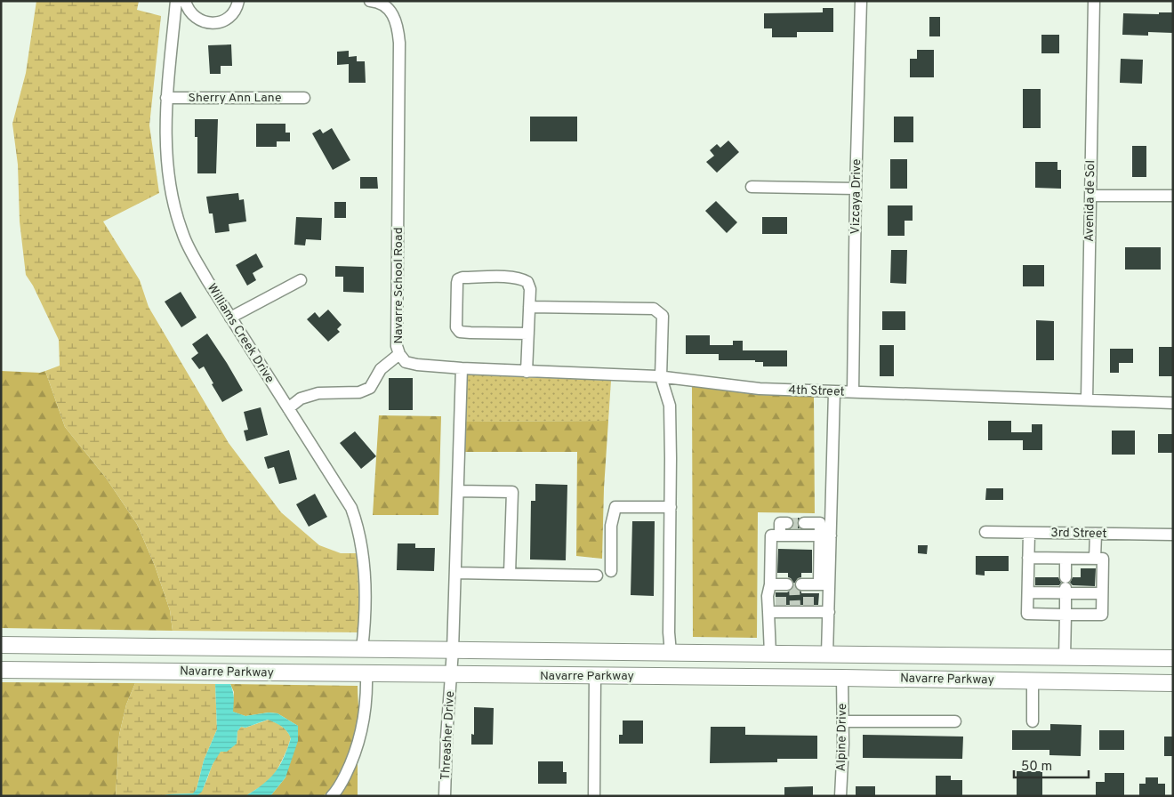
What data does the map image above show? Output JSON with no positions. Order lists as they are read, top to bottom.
{
  "streets": {
    "highway": ["Navarre Parkway"],
    "street": [
      "Sherry Ann Lane",
      "Vizcaya Drive",
      "Avenida de Sol",
      "Navarre School Road",
      "Williams Creek Drive",
      "4th Street",
      "3rd Street",
      "Threasher Drive",
      "Alpine Drive"
    ]
  },
  "crossings": [
    ["Sherry Ann Lane", "Williams Creek Drive"],
    ["Vizcaya Drive", "4th Street"],
    ["Avenida de Sol", "4th Street"],
    ["Navarre School Road", "4th Street"],
    ["Williams Creek Drive", "Navarre Parkway"],
    ["Navarre Parkway", "Threasher Drive"],
    ["Navarre Parkway", "Alpine Drive"]
  ],
  "scale_bar": "50 m"
}
